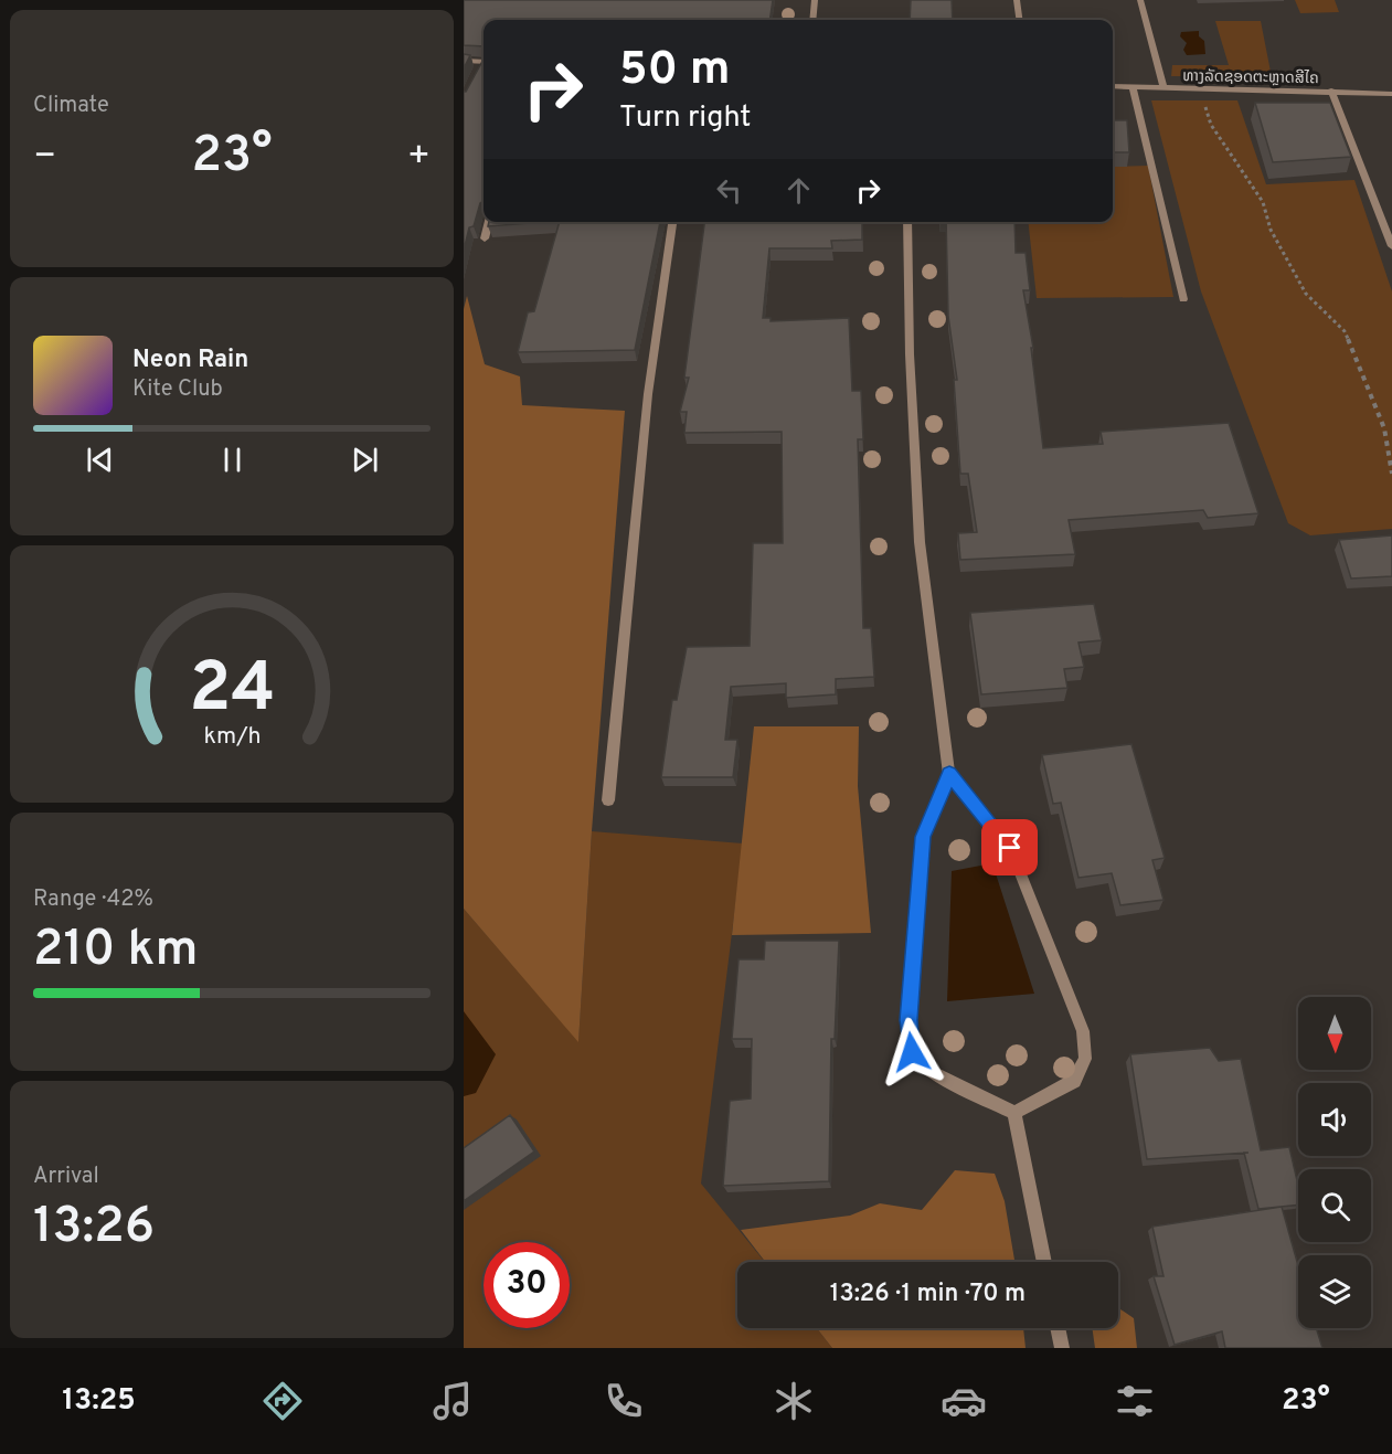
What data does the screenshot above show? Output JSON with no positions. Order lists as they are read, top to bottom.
{
  "streets": {
    "street": ["ທາງລັດຊອດຕະຫຼາດສີໄຄ"]
  },
  "north": "bottom",
  "page": {
    "tile": [
      "Climate",
      ["Range · 42%", "210 km"],
      ["Arrival", "13:26"]
    ],
    "turn": ["50 m", "Turn right"],
    "heat": ["−", "23°", "+"],
    "song": ["Neon Rain", "Kite Club"],
    "limit": "30",
    "trip": "13:26 · 1 min · 70 m",
    "tabs": ["13:25", "23°"],
    "gauge": ["24", "km/h"]
  }
}
